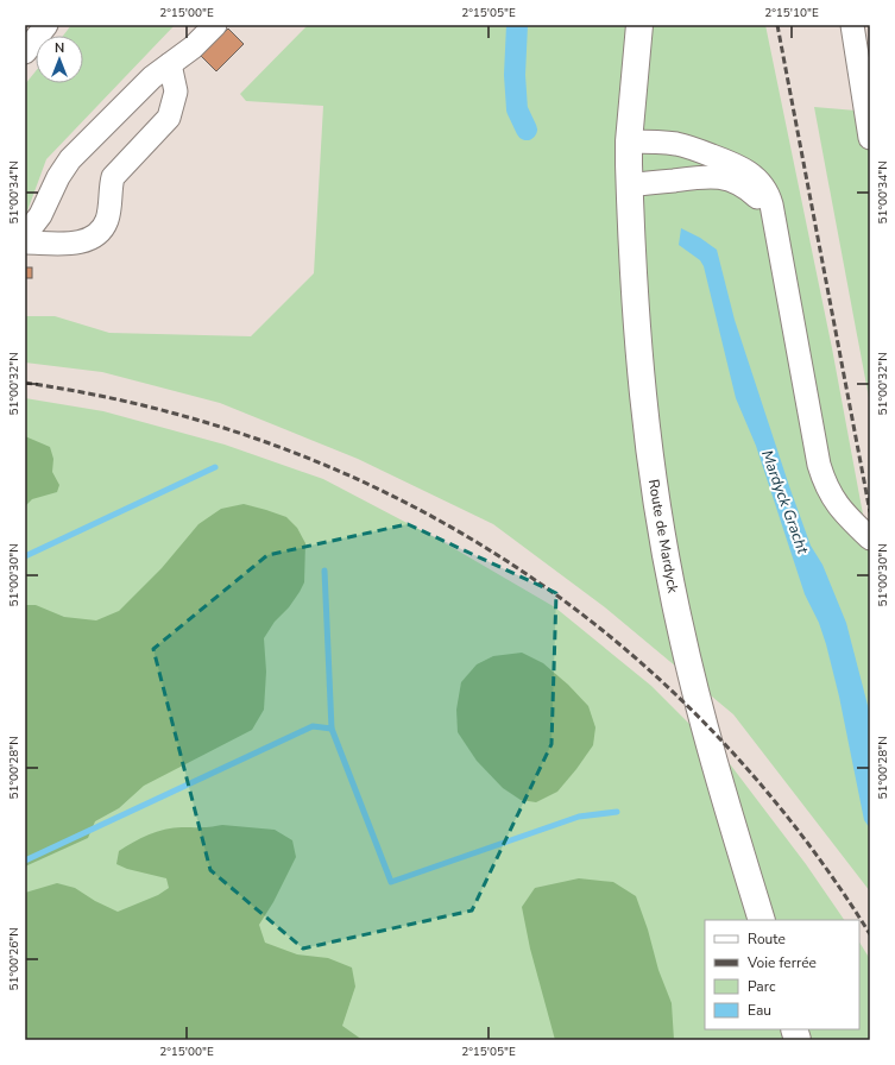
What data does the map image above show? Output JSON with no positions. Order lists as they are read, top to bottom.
{
  "streets": {
    "main road": ["Route de Mardyck"]
  },
  "water": ["Mardyck Gracht"],
  "legend": [
    "Route",
    "Voie ferrée",
    "Parc",
    "Eau"
  ],
  "north": "top",
  "coordinates": [
    "2°15'00\"E",
    "2°15'05\"E",
    "2°15'10\"E",
    "51°00'34\"N",
    "51°00'32\"N",
    "51°00'30\"N",
    "51°00'28\"N",
    "51°00'26\"N"
  ]
}
